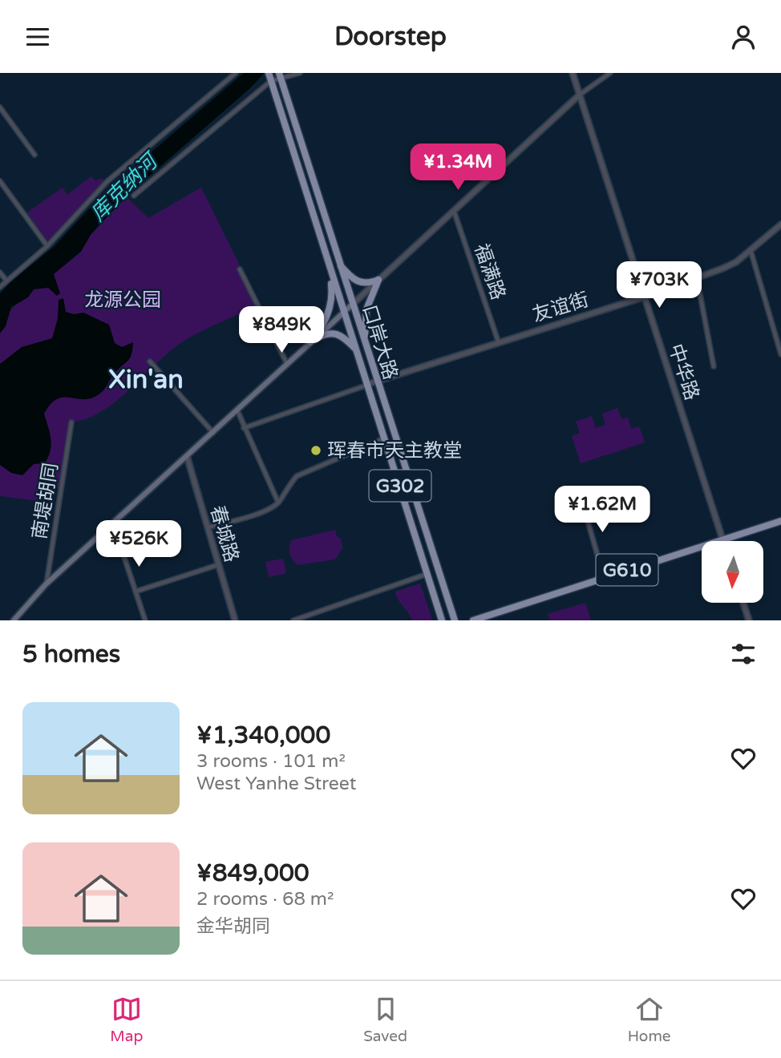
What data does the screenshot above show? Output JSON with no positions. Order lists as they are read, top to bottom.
{
  "streets": {
    "highway": ["口岸大路", "G302", "G610"],
    "street": [
      "福满路",
      "友谊街",
      "中华路",
      "南堤胡同",
      "春城路"
    ]
  },
  "crossings": [
    ["福满路", "友谊街"],
    ["友谊街", "口岸大路"],
    ["友谊街", "中华路"],
    ["中华路", "G610"]
  ],
  "districts": ["Xin'an"],
  "water": ["库克纳河"],
  "parks": ["龙源公园"],
  "places": ["珲春市天主教堂"],
  "north": "bottom",
  "page": {
    "header": "Doorstep",
    "price": [
      "¥1.34M",
      "¥703K",
      "¥849K",
      "¥1.62M",
      "¥526K"
    ],
    "heading": "5 homes",
    "list": [
      {
        "name": "¥1,340,000",
        "note": "3 rooms · 101 m² · West Yanhe Street"
      },
      {
        "name": "¥849,000",
        "note": "2 rooms · 68 m² · 金华胡同"
      }
    ],
    "tabs": ["Map", "Saved", "Home"]
  }
}
